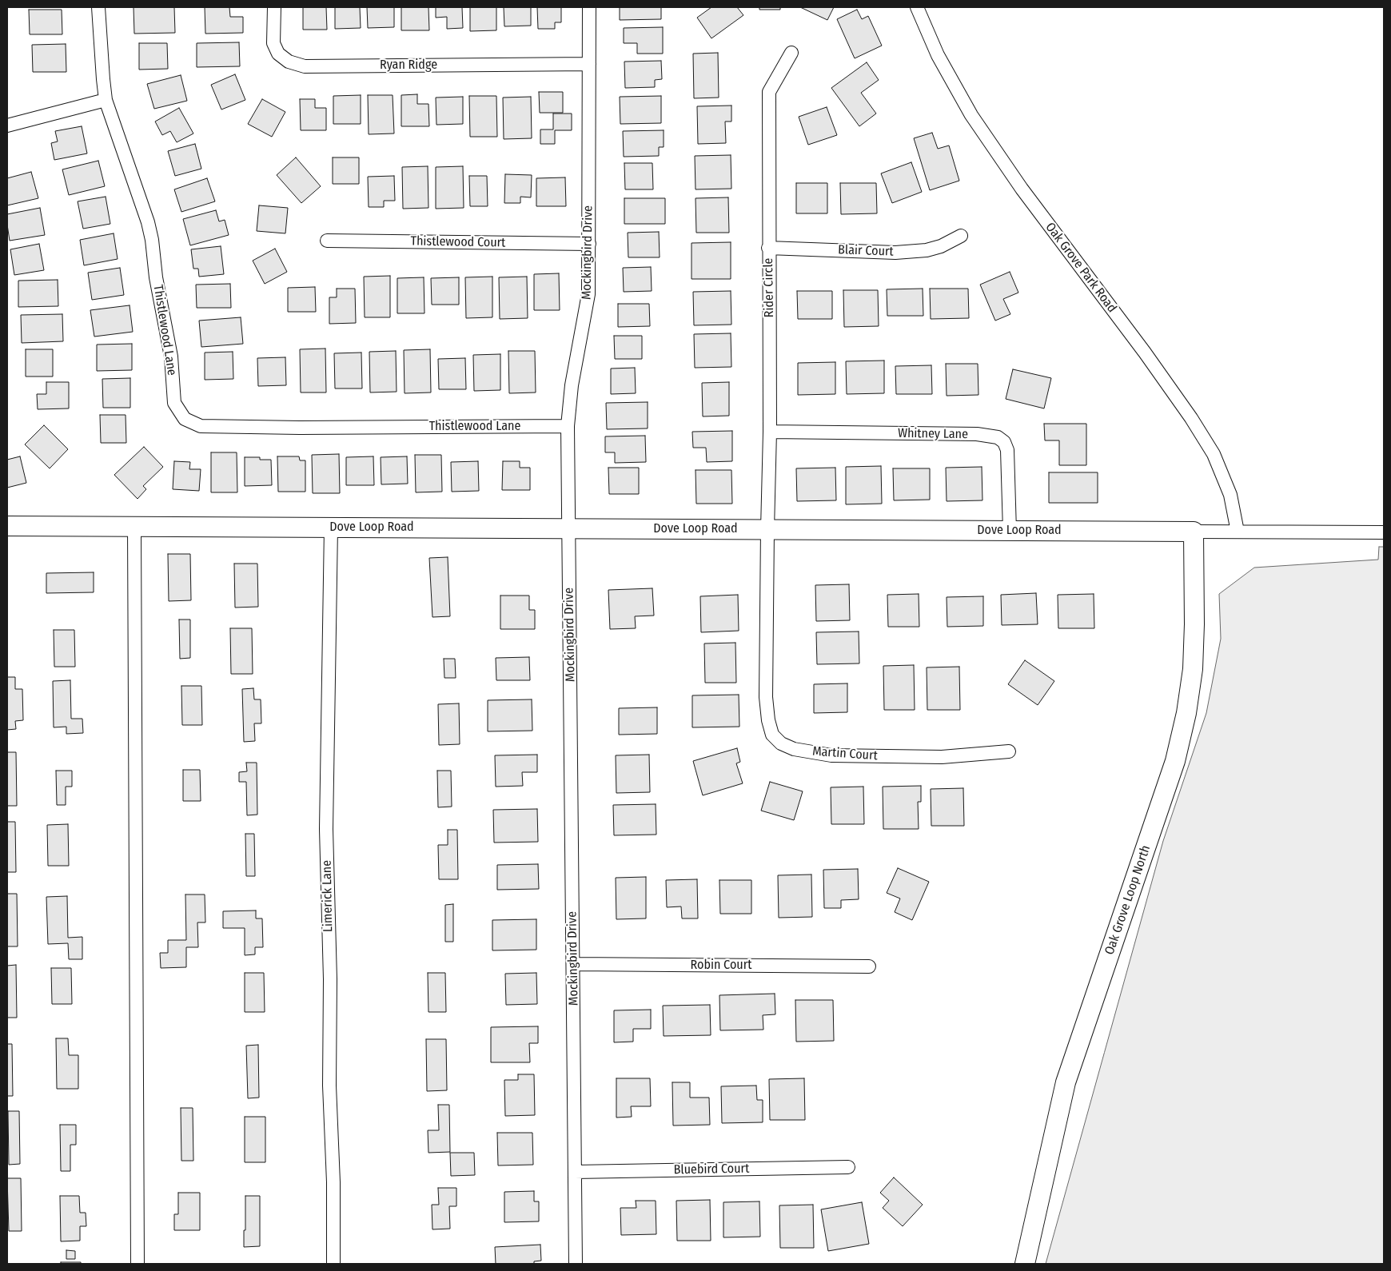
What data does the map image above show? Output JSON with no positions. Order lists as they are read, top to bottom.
{
  "streets": {
    "street": [
      "Ryan Ridge",
      "Thistlewood Court",
      "Blair Court",
      "Mockingbird Drive",
      "Oak Grove Park Road",
      "Rider Circle",
      "Thistlewood Lane",
      "Whitney Lane",
      "Dove Loop Road",
      "Martin Court",
      "Limerick Lane",
      "Oak Grove Loop North",
      "Robin Court",
      "Bluebird Court"
    ]
  },
  "crossings": [
    ["Ryan Ridge", "Mockingbird Drive"],
    ["Thistlewood Court", "Mockingbird Drive"],
    ["Blair Court", "Rider Circle"],
    ["Mockingbird Drive", "Thistlewood Lane"],
    ["Mockingbird Drive", "Dove Loop Road"],
    ["Mockingbird Drive", "Robin Court"],
    ["Mockingbird Drive", "Bluebird Court"],
    ["Oak Grove Park Road", "Dove Loop Road"],
    ["Rider Circle", "Whitney Lane"],
    ["Rider Circle", "Dove Loop Road"],
    ["Rider Circle", "Martin Court"],
    ["Whitney Lane", "Dove Loop Road"],
    ["Dove Loop Road", "Martin Court"],
    ["Dove Loop Road", "Limerick Lane"],
    ["Dove Loop Road", "Oak Grove Loop North"]
  ]
}
